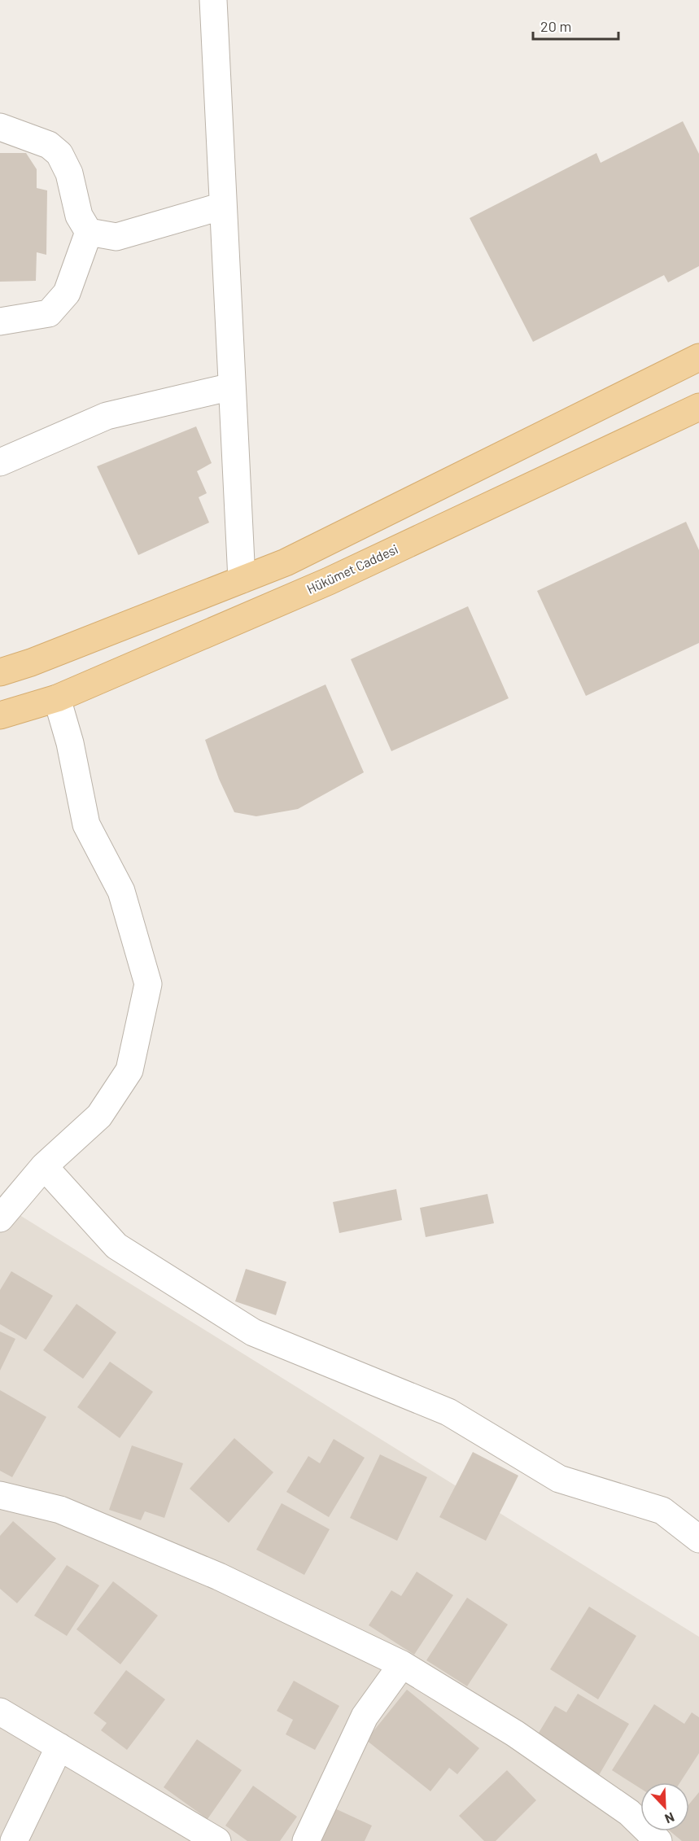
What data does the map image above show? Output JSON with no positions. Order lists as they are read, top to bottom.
{
  "streets": {
    "main road": ["Hükümet Caddesi"]
  },
  "scale_bar": "20 m",
  "north": "bottom right"
}
